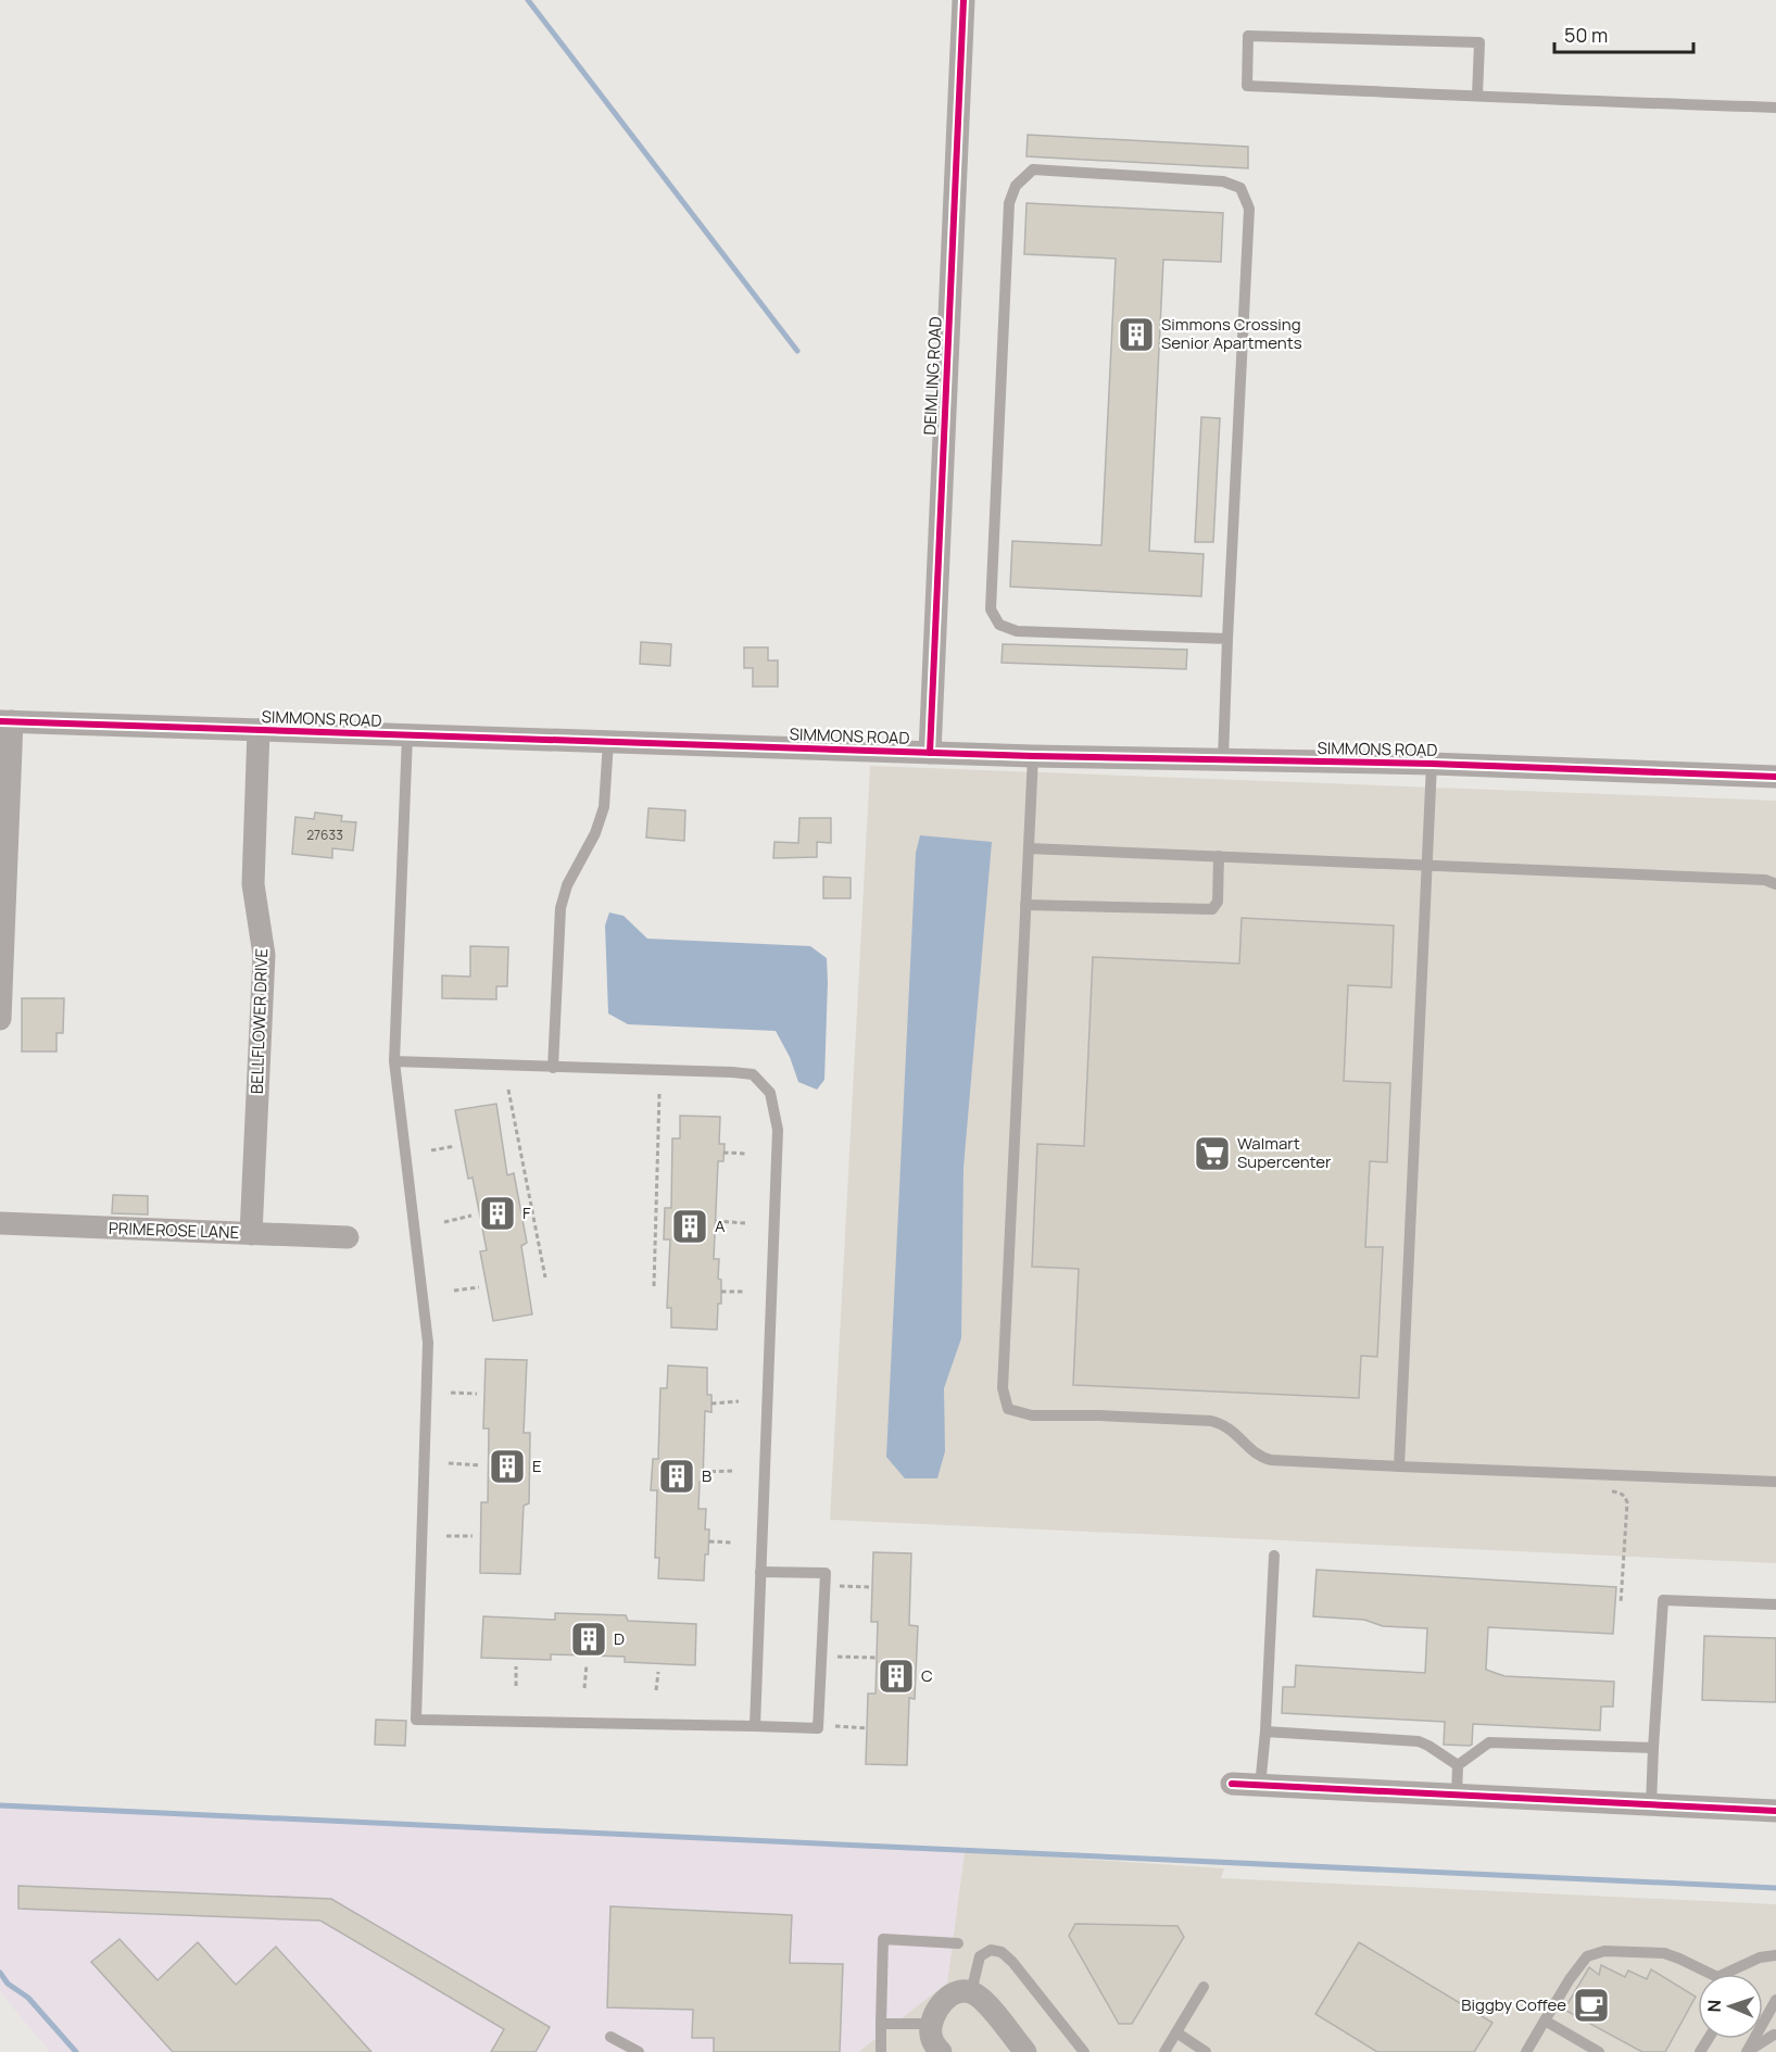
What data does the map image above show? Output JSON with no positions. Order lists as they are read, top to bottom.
{
  "streets": {
    "street": [
      "DEIMLING ROAD",
      "SIMMONS ROAD",
      "BELLFLOWER DRIVE",
      "PRIMEROSE LANE"
    ]
  },
  "crossings": [
    ["DEIMLING ROAD", "SIMMONS ROAD"],
    ["SIMMONS ROAD", "BELLFLOWER DRIVE"],
    ["BELLFLOWER DRIVE", "PRIMEROSE LANE"]
  ],
  "places": {
    "building": [
      "Simmons Crossing Senior Apartments",
      "F",
      "A",
      "E",
      "B",
      "D",
      "C"
    ],
    "supermarket": ["Walmart Supercenter"],
    "cafe": ["Biggby Coffee"]
  },
  "house_numbers": ["27633"],
  "scale_bar": "50 m",
  "north": "left"
}
